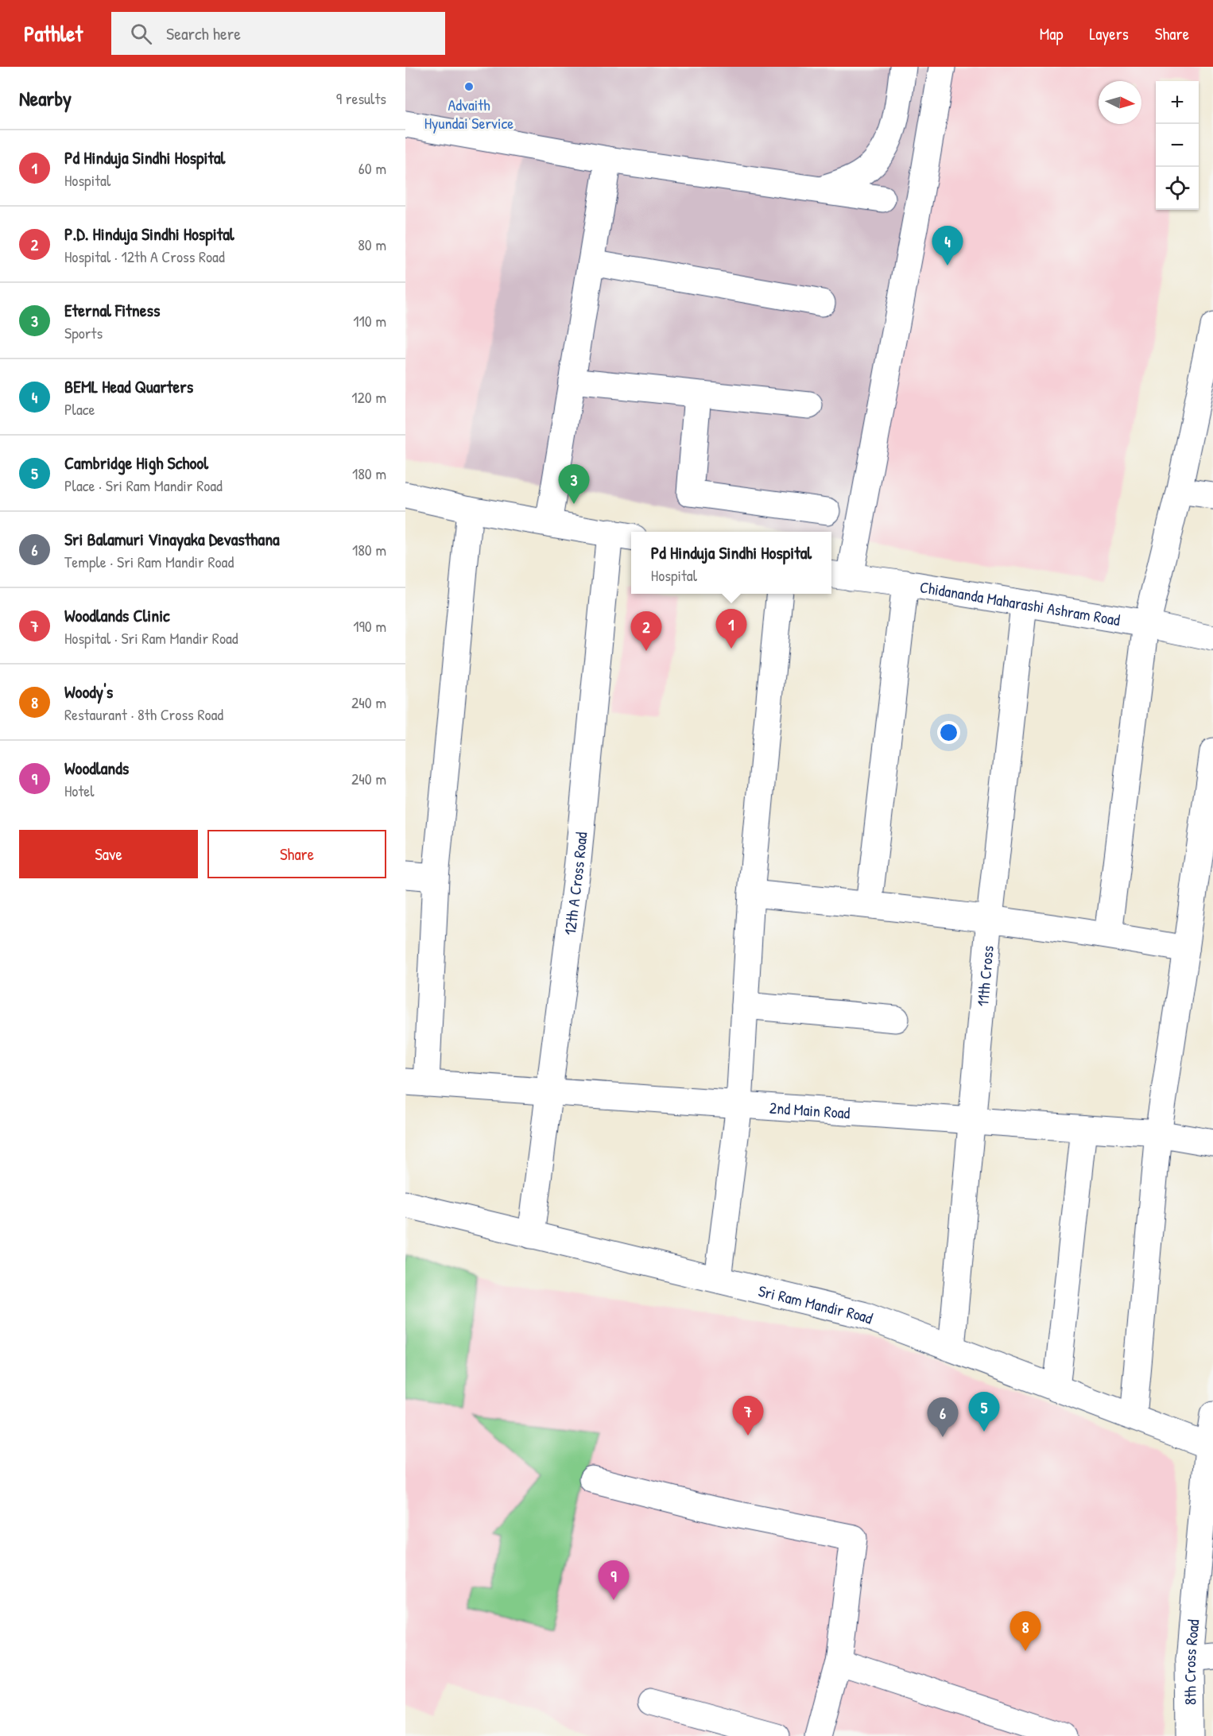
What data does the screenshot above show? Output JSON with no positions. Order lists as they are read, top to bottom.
{
  "streets": {
    "street": [
      "Chidananda Maharashi Ashram Road",
      "12th A Cross Road",
      "11th Cross",
      "2nd Main Road",
      "Sri Ram Mandir Road",
      "8th Cross Road"
    ]
  },
  "crossings": [
    ["Chidananda Maharashi Ashram Road", "11th Cross"],
    ["12th A Cross Road", "2nd Main Road"],
    ["12th A Cross Road", "Sri Ram Mandir Road"],
    ["11th Cross", "2nd Main Road"],
    ["11th Cross", "Sri Ram Mandir Road"],
    ["Sri Ram Mandir Road", "8th Cross Road"]
  ],
  "places": ["Advaith Hyundai Service"],
  "north": "right",
  "page": {
    "header": "Pathlet",
    "search": "Search here",
    "nav": ["Map", "Layers", "Share"],
    "heading": ["Nearby", "9 results"],
    "map_buttons": ["+", "−"],
    "list": [
      {
        "mark": "1",
        "name": "Pd Hinduja Sindhi Hospital",
        "note": "Hospital",
        "value": "60 m"
      },
      {
        "mark": "2",
        "name": "P.D. Hinduja Sindhi Hospital",
        "note": "Hospital · 12th A Cross Road",
        "value": "80 m"
      },
      {
        "mark": "3",
        "name": "Eternal Fitness",
        "note": "Sports",
        "value": "110 m"
      },
      {
        "mark": "4",
        "name": "BEML Head Quarters",
        "note": "Place",
        "value": "120 m"
      },
      {
        "mark": "5",
        "name": "Cambridge High School",
        "note": "Place · Sri Ram Mandir Road",
        "value": "180 m"
      },
      {
        "mark": "6",
        "name": "Sri Balamuri Vinayaka Devasthana",
        "note": "Temple · Sri Ram Mandir Road",
        "value": "180 m"
      },
      {
        "mark": "7",
        "name": "Woodlands Clinic",
        "note": "Hospital · Sri Ram Mandir Road",
        "value": "190 m"
      },
      {
        "mark": "8",
        "name": "Woody's",
        "note": "Restaurant · 8th Cross Road",
        "value": "240 m"
      },
      {
        "mark": "9",
        "name": "Woodlands",
        "note": "Hotel",
        "value": "240 m"
      }
    ],
    "pins": [
      "4",
      "3",
      "1",
      "2",
      "5",
      "7",
      "6",
      "9",
      "8"
    ],
    "popup": ["Pd Hinduja Sindhi Hospital", "Hospital"],
    "buttons": ["Save", "Share"]
  }
}
